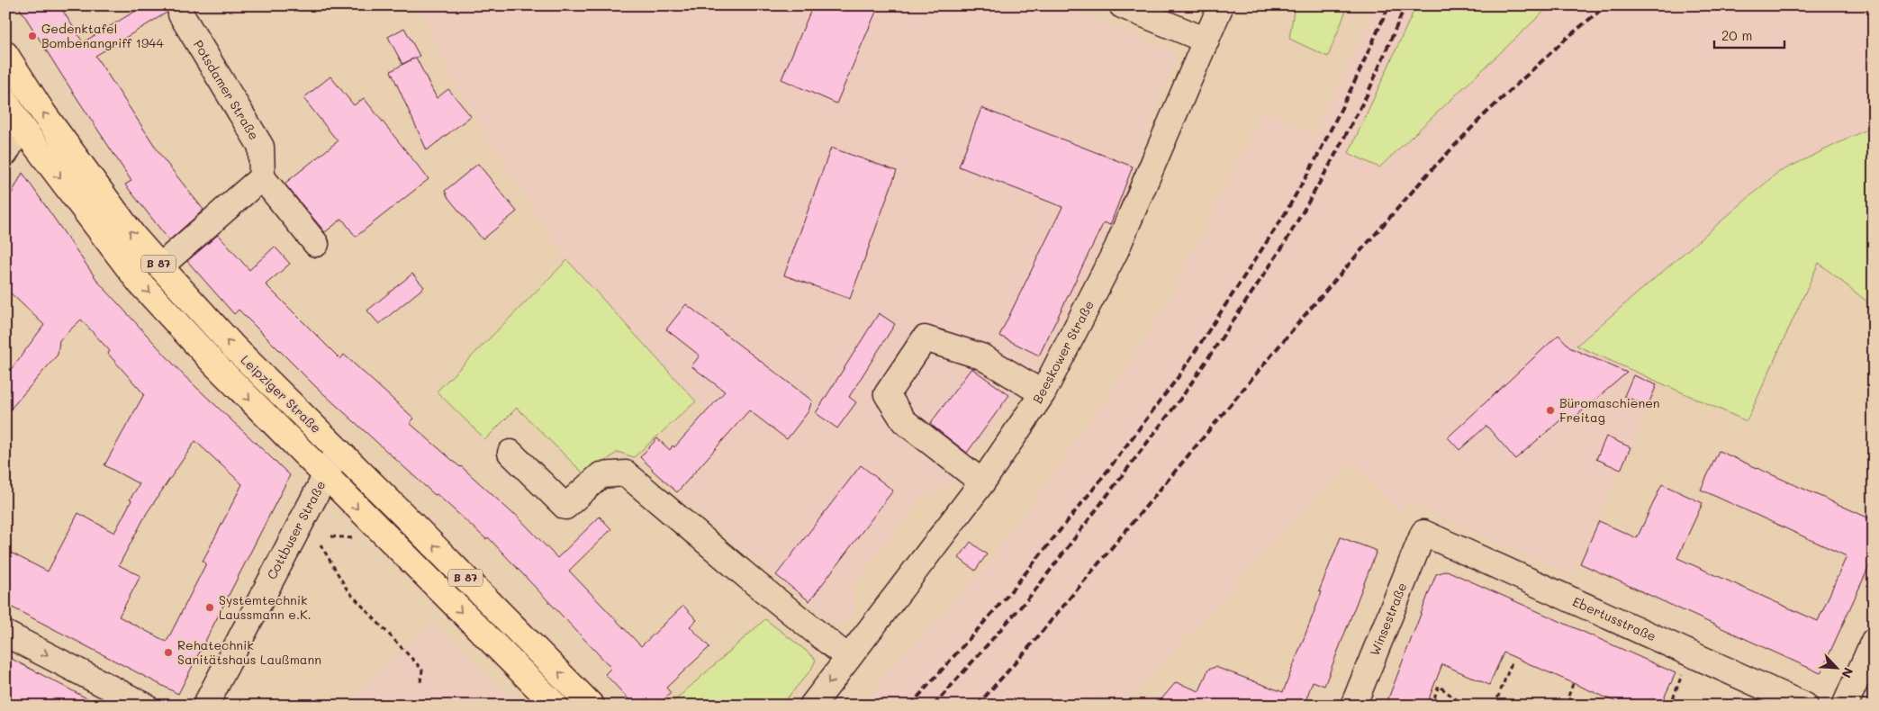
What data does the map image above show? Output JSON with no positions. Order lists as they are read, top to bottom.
{
  "streets": {
    "main road": ["B 87", "Leipziger Straße"],
    "street": [
      "Potsdamer Straße",
      "Beeskower Straße",
      "Cottbuser Straße",
      "Winsestraße",
      "Ebertusstraße"
    ]
  },
  "crossings": [
    ["Leipziger Straße", "Cottbuser Straße"],
    ["Winsestraße", "Ebertusstraße"]
  ],
  "places": [
    "Gedenktafel Bombenangriff 1944",
    "Büromaschienen Freitag",
    "Systemtechnik Laussmann e.K.",
    "Rehatechnik Sanitätshaus Laußmann"
  ],
  "scale_bar": "20 m",
  "north": "bottom right"
}
